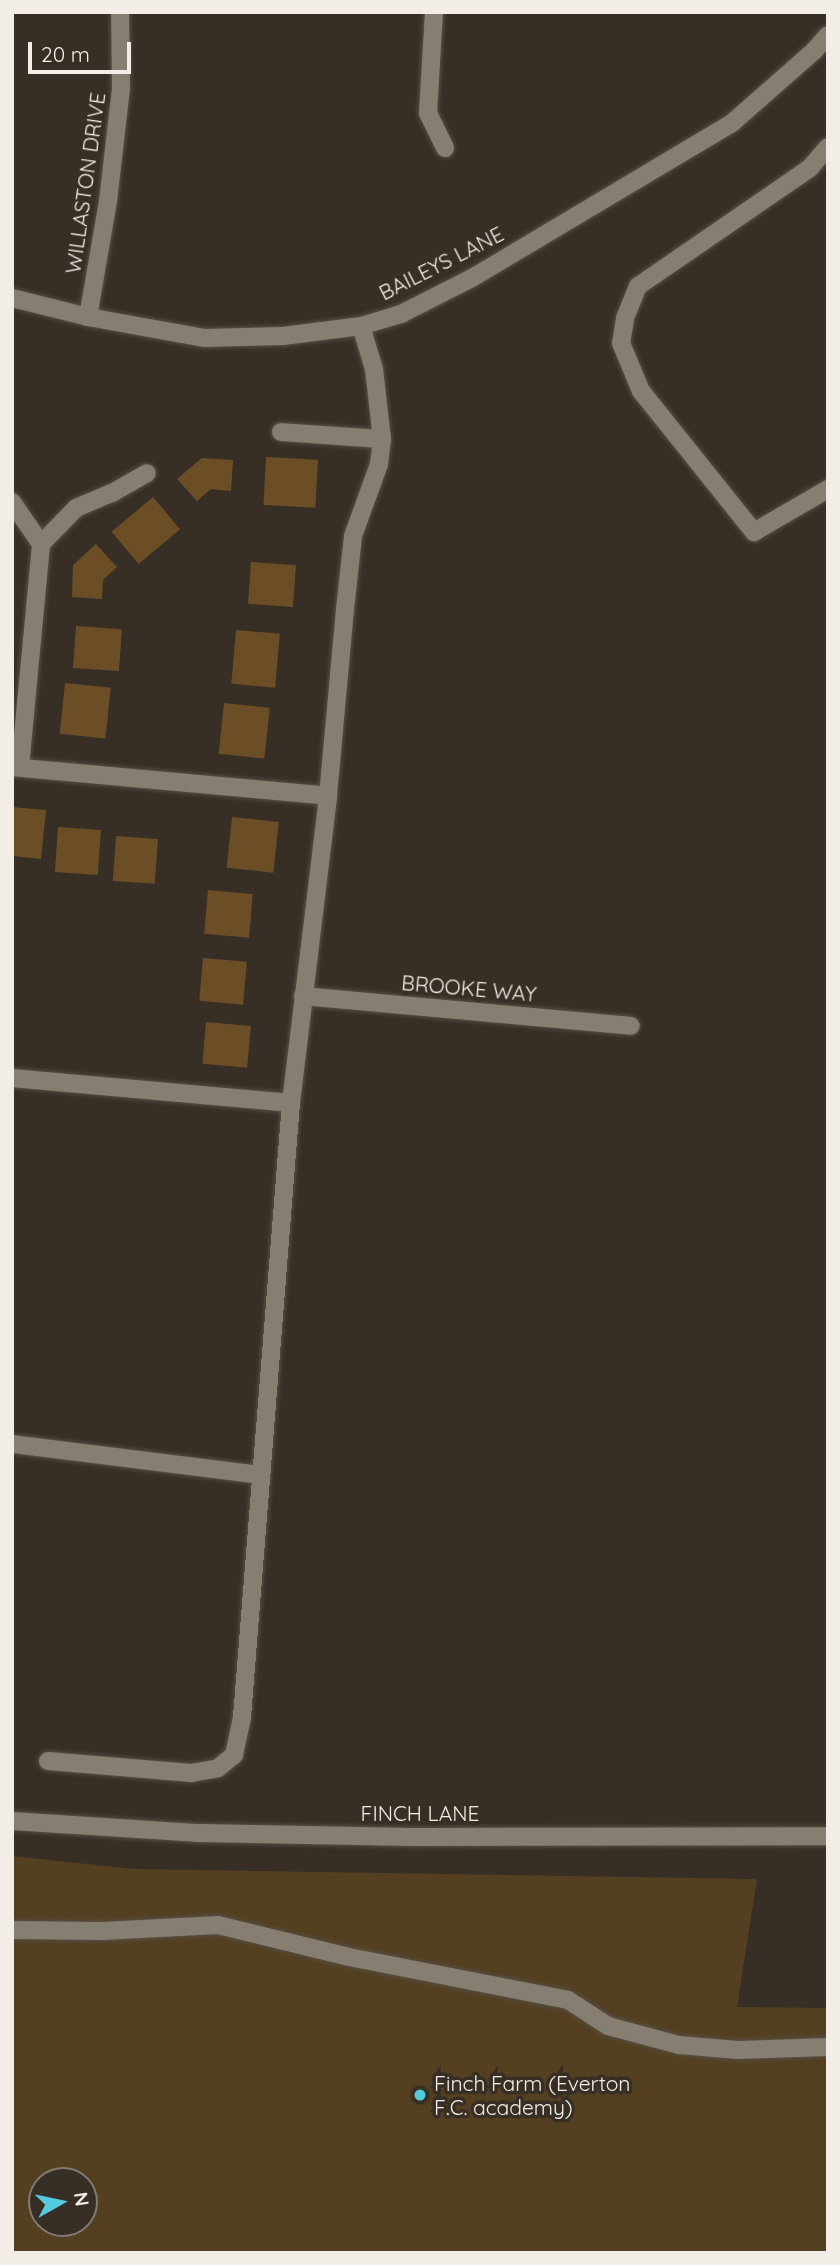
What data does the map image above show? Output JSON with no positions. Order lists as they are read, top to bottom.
{
  "streets": {
    "street": [
      "WILLASTON DRIVE",
      "BAILEYS LANE",
      "BROOKE WAY",
      "FINCH LANE"
    ]
  },
  "crossings": [
    ["WILLASTON DRIVE", "BAILEYS LANE"]
  ],
  "places": ["Finch Farm (Everton F.C. academy)"],
  "scale_bar": "20 m",
  "north": "right"
}
